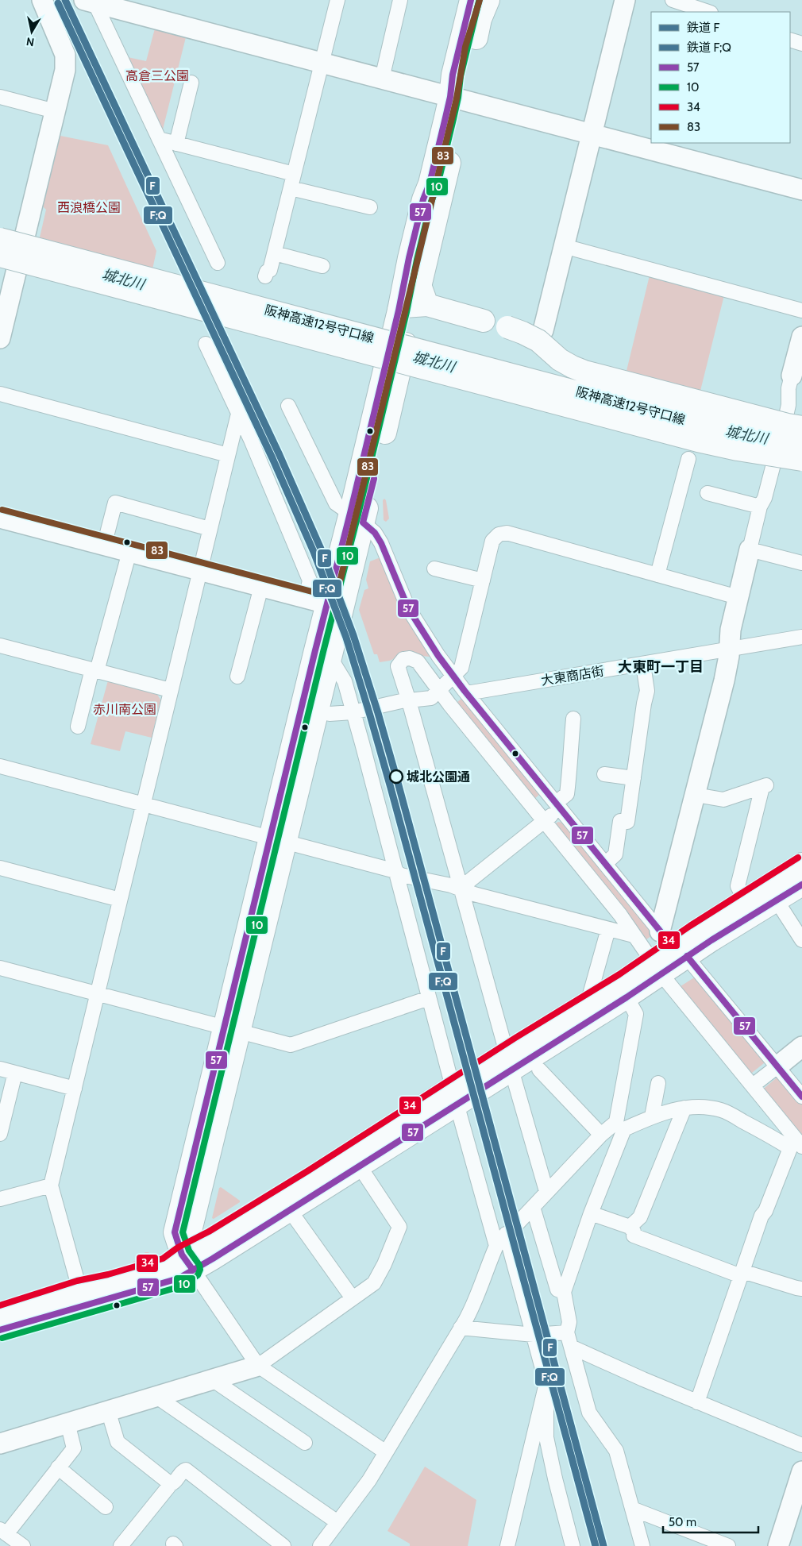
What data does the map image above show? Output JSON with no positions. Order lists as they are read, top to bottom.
{
  "streets": {
    "main road": ["阪神高速12号守口線"],
    "street": ["大東商店街"]
  },
  "districts": ["大東町一丁目"],
  "water": ["城北川"],
  "parks": ["高倉三公園", "西浪橋公園", "赤川南公園"],
  "places": ["城北公園通"],
  "lines": [
    "rail line F",
    "transit line 57",
    "transit line 83",
    "transit line 10",
    "rail line F;Q",
    "transit line 34"
  ],
  "legend": [
    "鉄道 F",
    "鉄道 F;Q",
    "57",
    "10",
    "34",
    "83"
  ],
  "scale_bar": "50 m",
  "north": "bottom"
}
